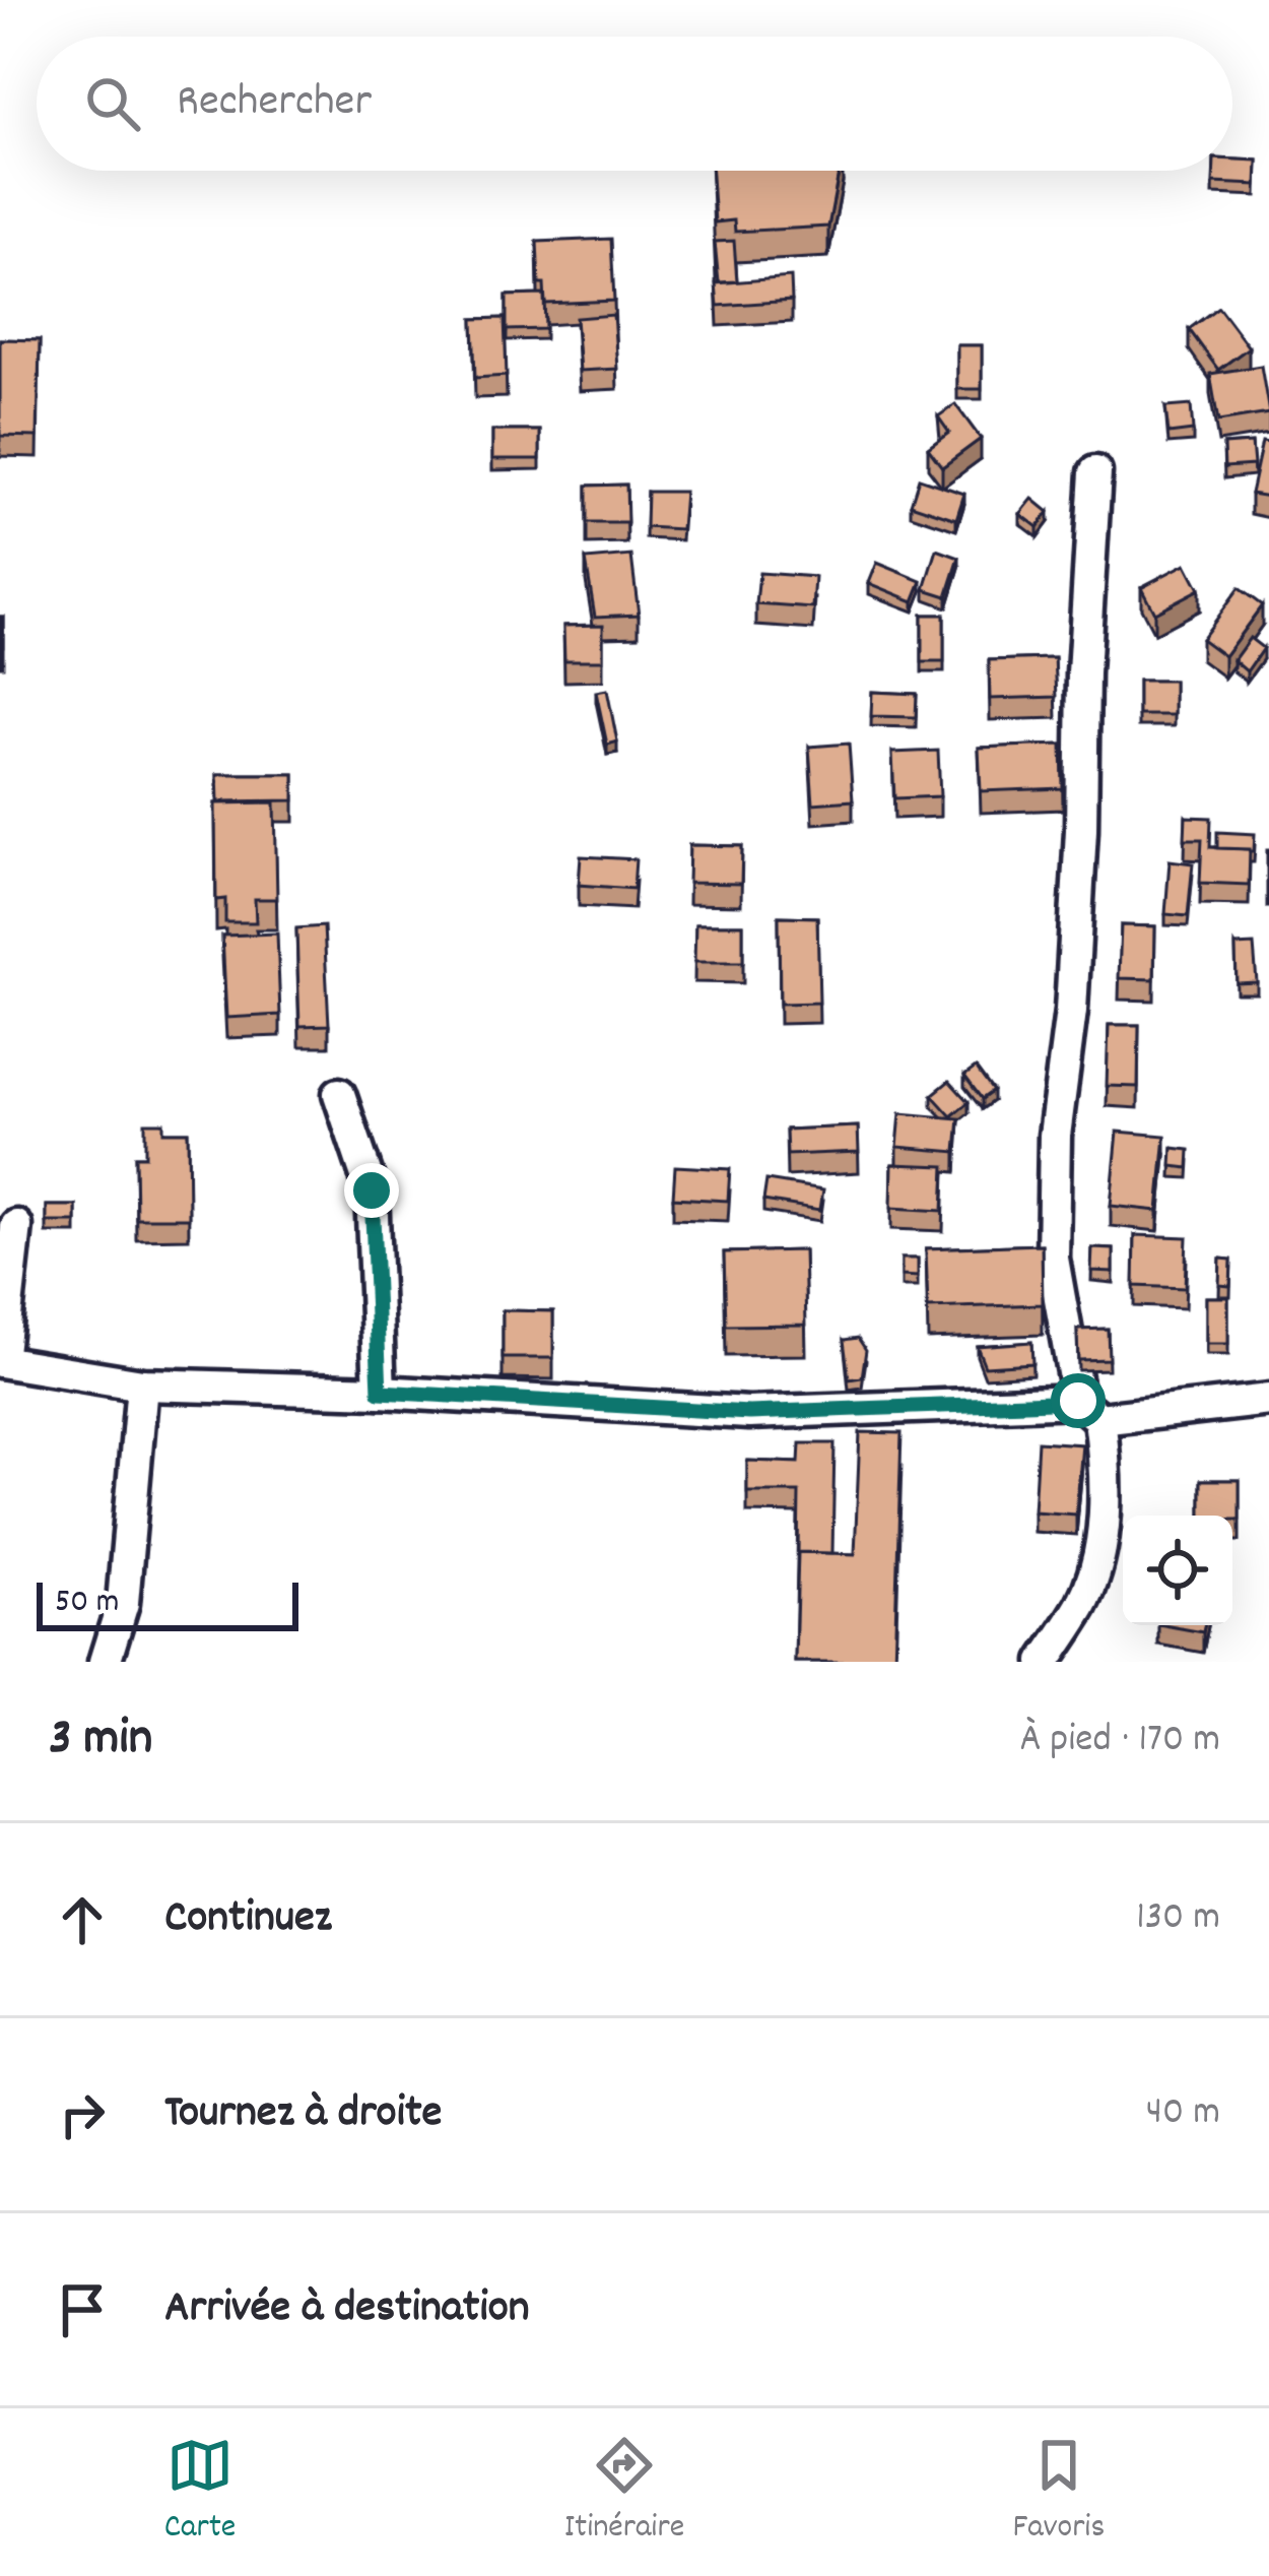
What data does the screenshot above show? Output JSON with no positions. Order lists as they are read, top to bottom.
{
  "scale_bar": "50 m",
  "page": {
    "search": "Rechercher",
    "scale": "50 m",
    "heading": ["3 min", "À pied · 170 m"],
    "list": [
      ["Continuez", "130 m"],
      ["Tournez à droite", "40 m"],
      "Arrivée à destination"
    ],
    "nav": ["Carte", "Itinéraire", "Favoris"]
  }
}
